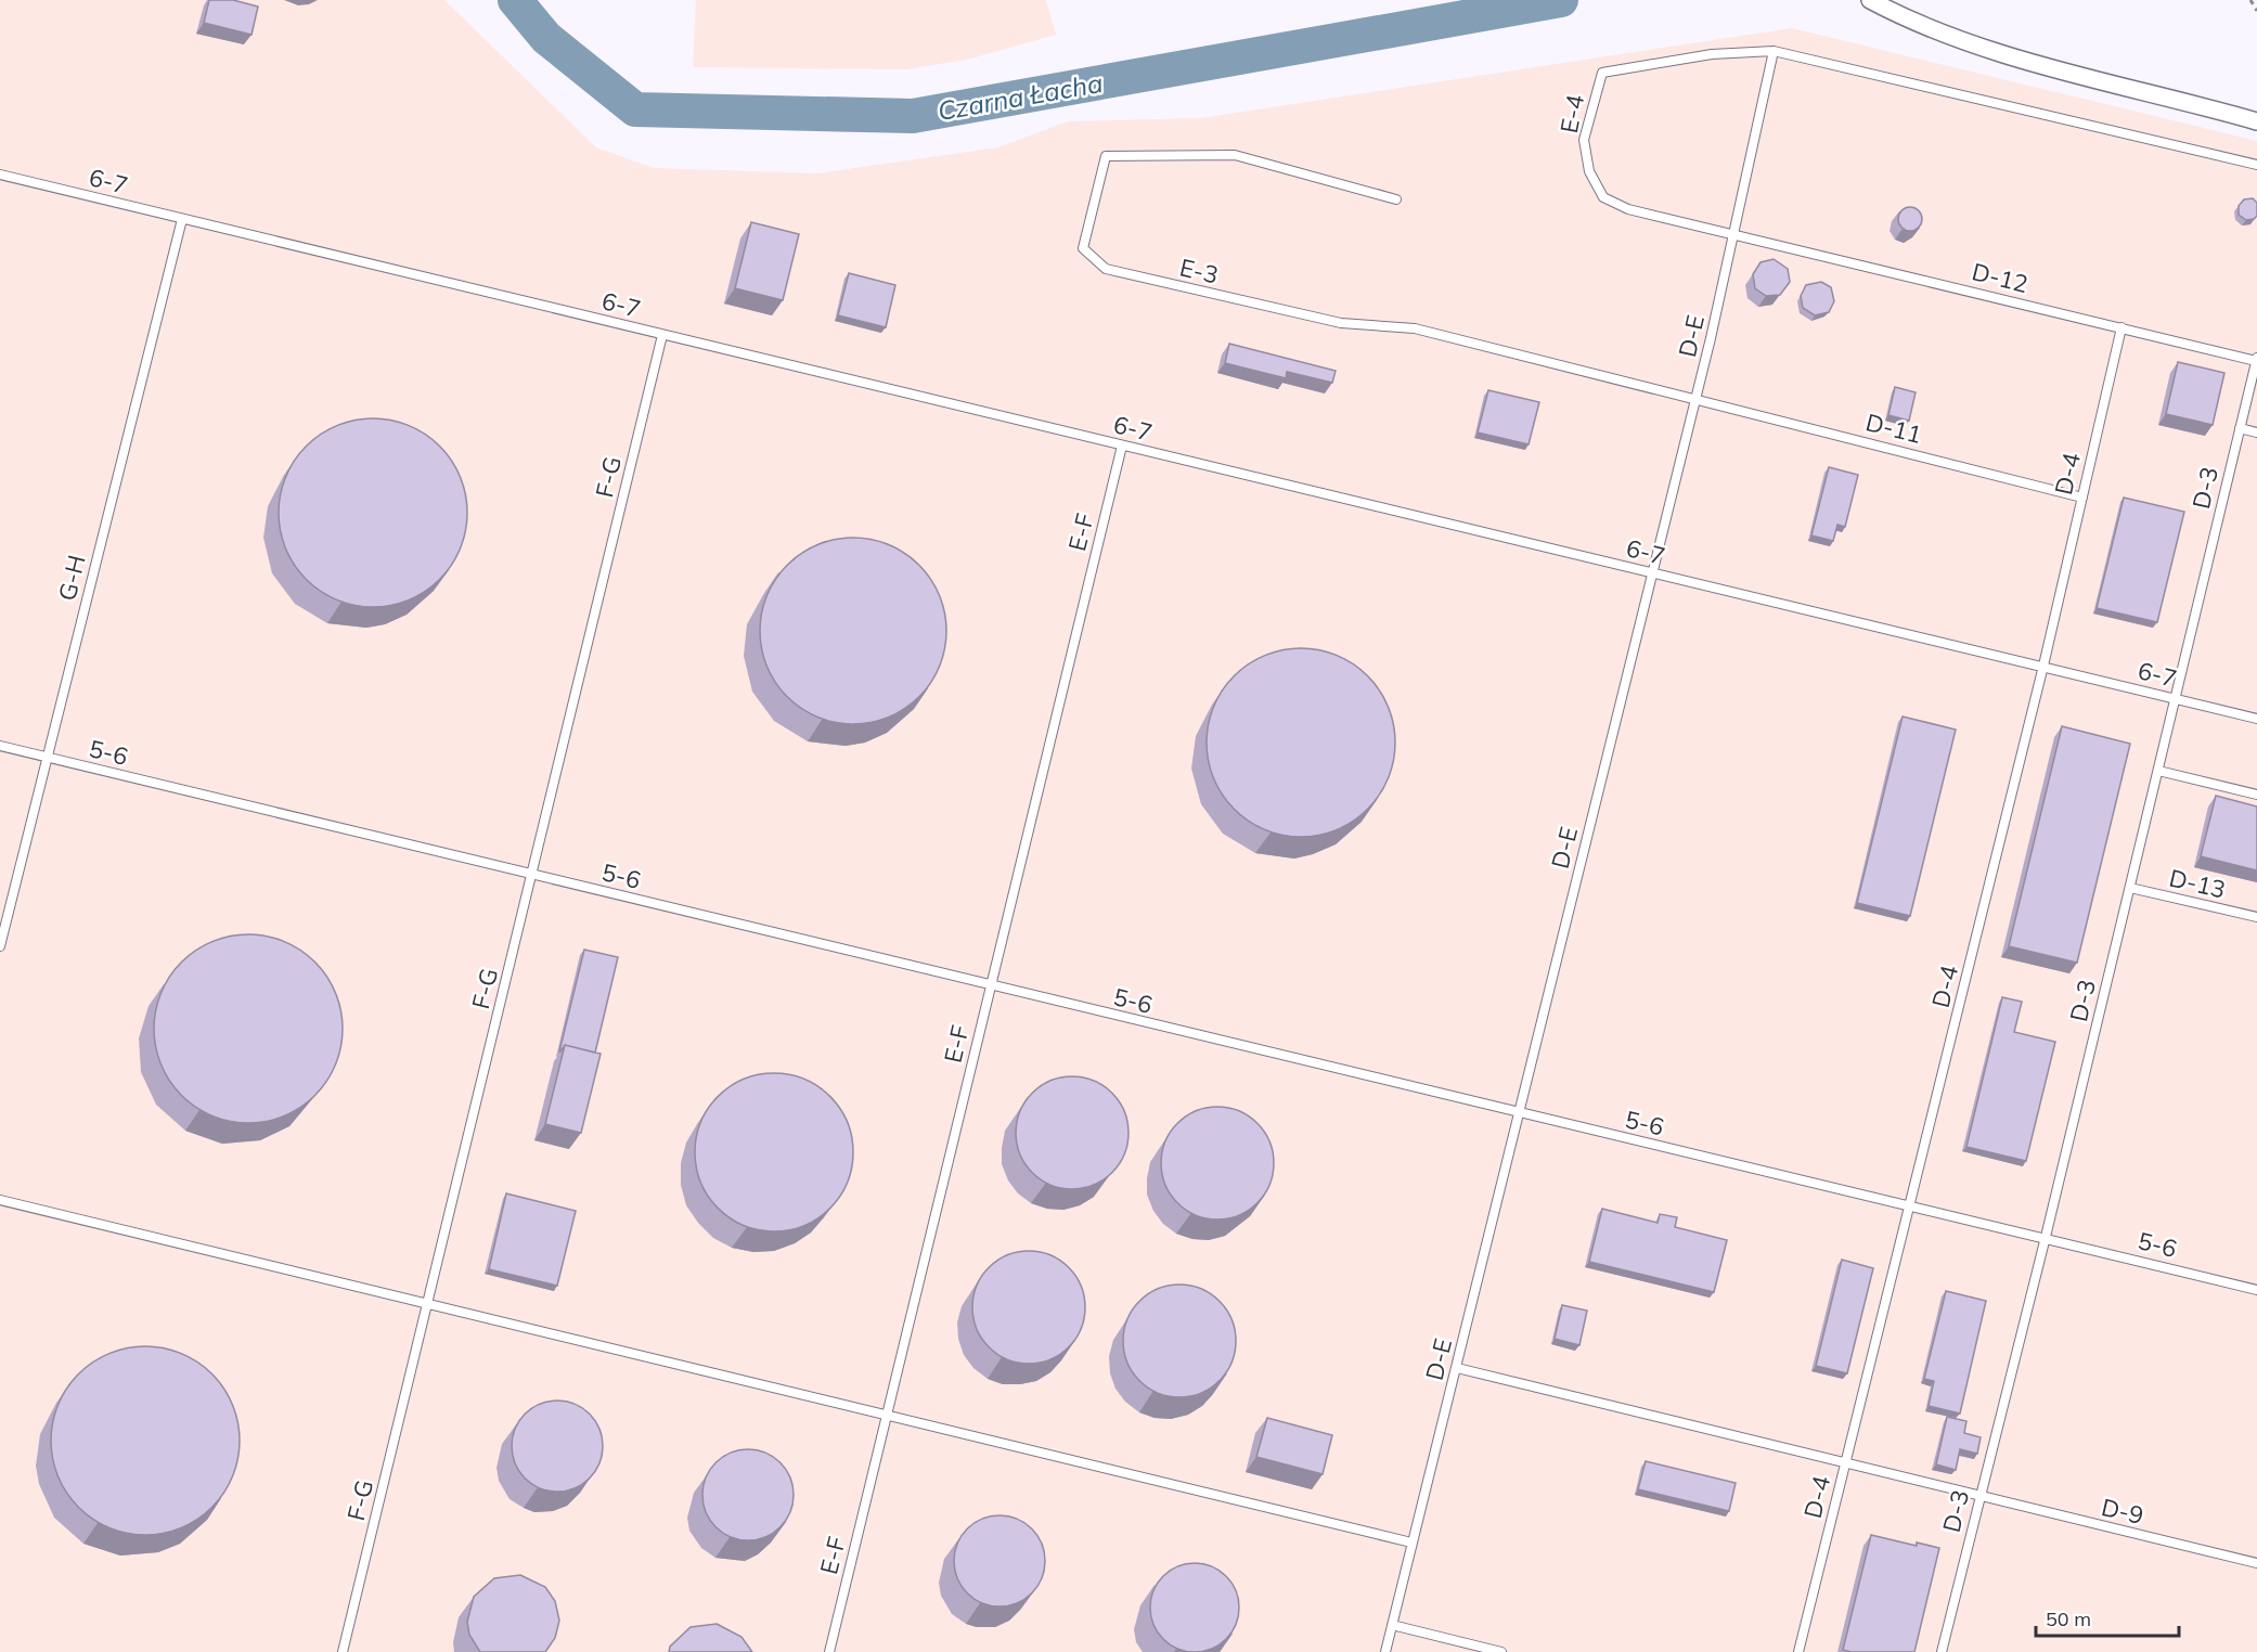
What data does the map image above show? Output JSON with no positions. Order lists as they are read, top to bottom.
{
  "streets": {
    "lane": [
      "E-4",
      "6-7",
      "E-3",
      "D-12",
      "D-E",
      "D-11",
      "D-4",
      "F-G",
      "D-3",
      "E-F",
      "G-H",
      "5-6",
      "D-13",
      "D-9"
    ]
  },
  "crossings": [
    ["E-4", "D-12"],
    ["E-4", "D-E"],
    ["6-7", "D-E"],
    ["6-7", "D-4"],
    ["6-7", "F-G"],
    ["6-7", "D-3"],
    ["6-7", "E-F"],
    ["6-7", "G-H"],
    ["E-3", "D-E"],
    ["E-3", "D-11"],
    ["D-12", "D-E"],
    ["D-12", "D-4"],
    ["D-12", "D-3"],
    ["D-E", "D-11"],
    ["D-E", "5-6"],
    ["D-E", "D-9"],
    ["D-11", "D-4"],
    ["D-4", "5-6"],
    ["D-4", "D-9"],
    ["F-G", "5-6"],
    ["D-3", "5-6"],
    ["D-3", "D-13"],
    ["D-3", "D-9"],
    ["E-F", "5-6"],
    ["G-H", "5-6"]
  ],
  "water": ["Czarna Łacha"],
  "scale_bar": "50 m"
}
